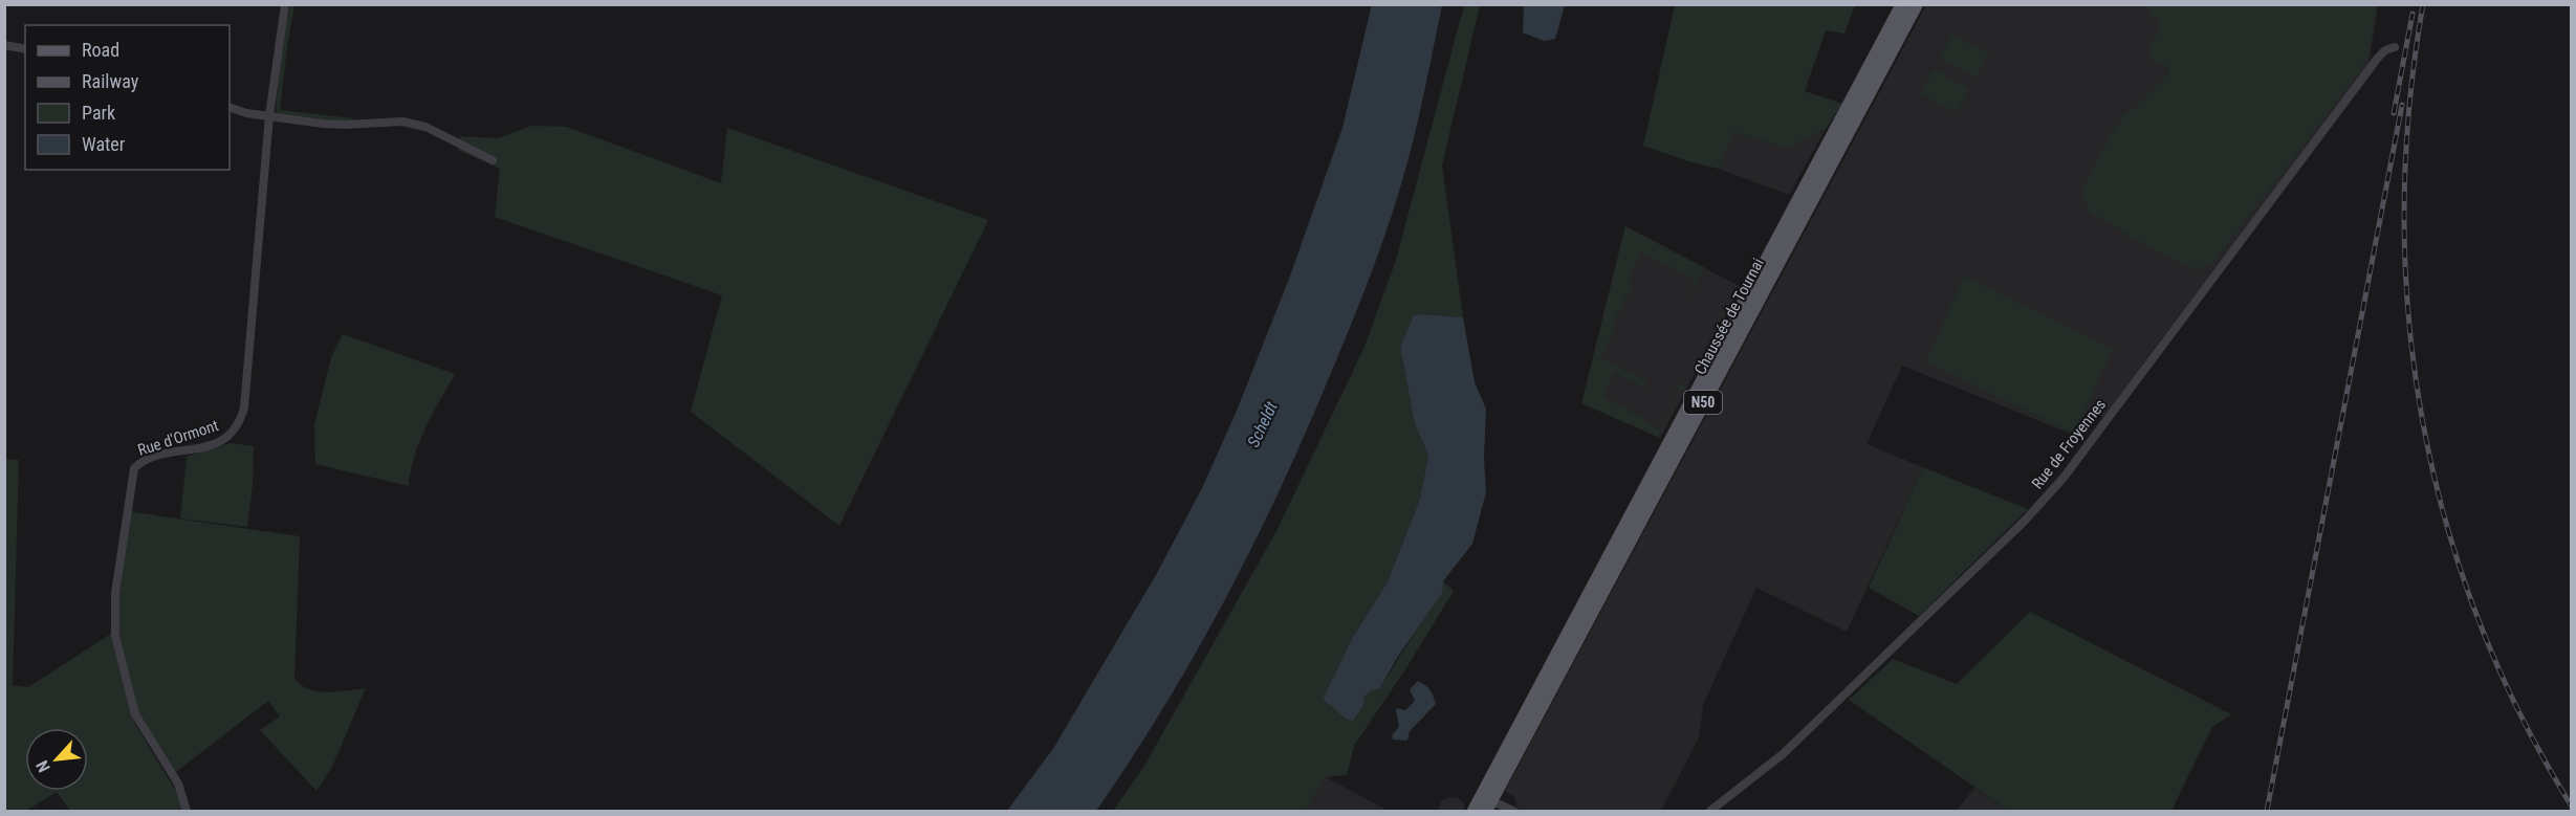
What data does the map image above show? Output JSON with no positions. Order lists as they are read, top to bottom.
{
  "streets": {
    "main road": ["Chaussée de Tournai", "N50"],
    "street": ["Rue d'Ormont", "Rue de Froyennes"]
  },
  "water": ["Scheldt"],
  "legend": [
    "Road",
    "Railway",
    "Park",
    "Water"
  ],
  "north": "bottom left"
}
